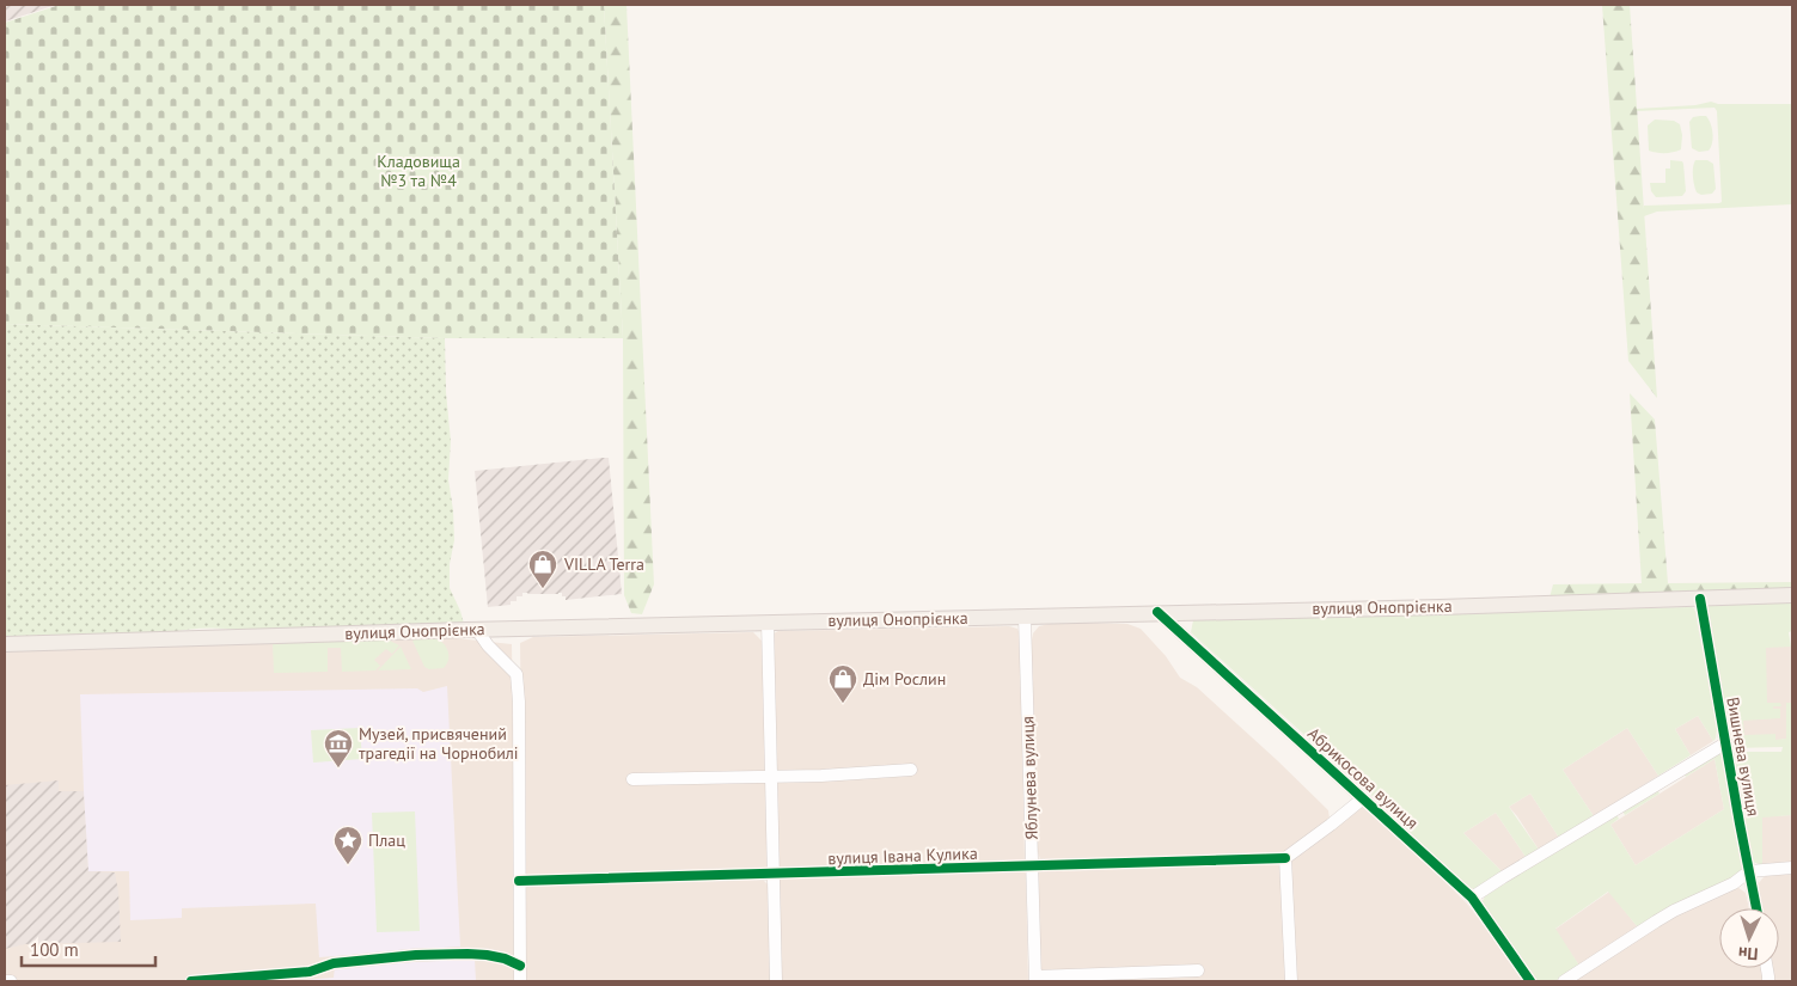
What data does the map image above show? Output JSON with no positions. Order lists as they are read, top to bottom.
{
  "streets": {
    "main road": ["вулиця Онопрієнка"],
    "street": [
      "Вишнева вулиця",
      "Яблунева вулиця",
      "Абрикосова вулиця",
      "вулиця Івана Кулика"
    ]
  },
  "crossings": [
    ["вулиця Онопрієнка", "Вишнева вулиця"],
    ["вулиця Онопрієнка", "Яблунева вулиця"],
    ["вулиця Онопрієнка", "Абрикосова вулиця"],
    ["Вишнева вулиця", "Абрикосова вулиця"],
    ["Яблунева вулиця", "вулиця Івана Кулика"]
  ],
  "parks": ["Кладовища №3 та №4"],
  "places": {
    "shop": ["VILLA Terra", "Дім Рослин"],
    "museum": ["Музей, присвячений трагедії на Чорнобилі"],
    "place": ["Плац"]
  },
  "scale_bar": "100 m",
  "north": "bottom"
}
